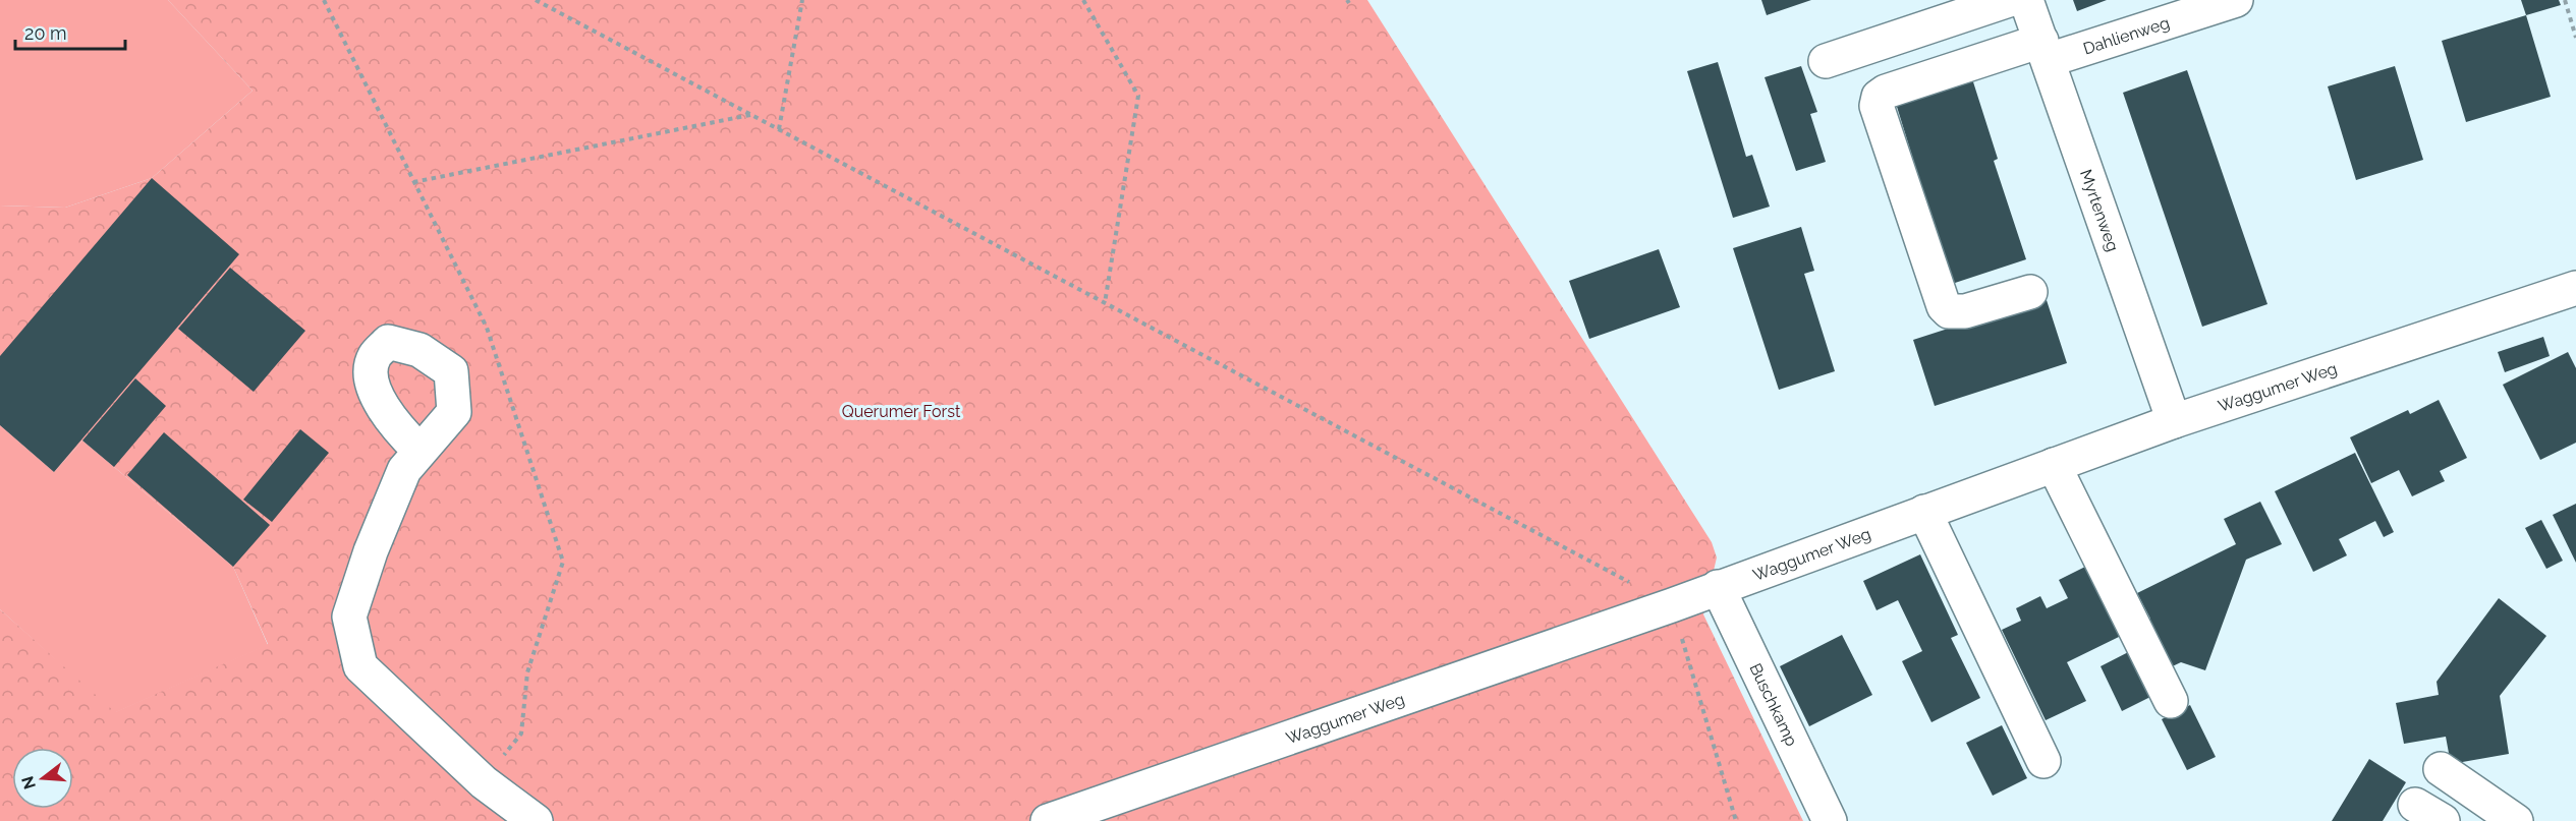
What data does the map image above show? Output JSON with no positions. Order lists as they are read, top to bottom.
{
  "streets": {
    "street": [
      "Dahlienweg",
      "Myrtenweg",
      "Waggumer Weg",
      "Buschkamp"
    ]
  },
  "crossings": [
    ["Dahlienweg", "Myrtenweg"],
    ["Myrtenweg", "Waggumer Weg"],
    ["Waggumer Weg", "Buschkamp"]
  ],
  "parks": ["Querumer Forst"],
  "scale_bar": "20 m",
  "north": "left"
}
